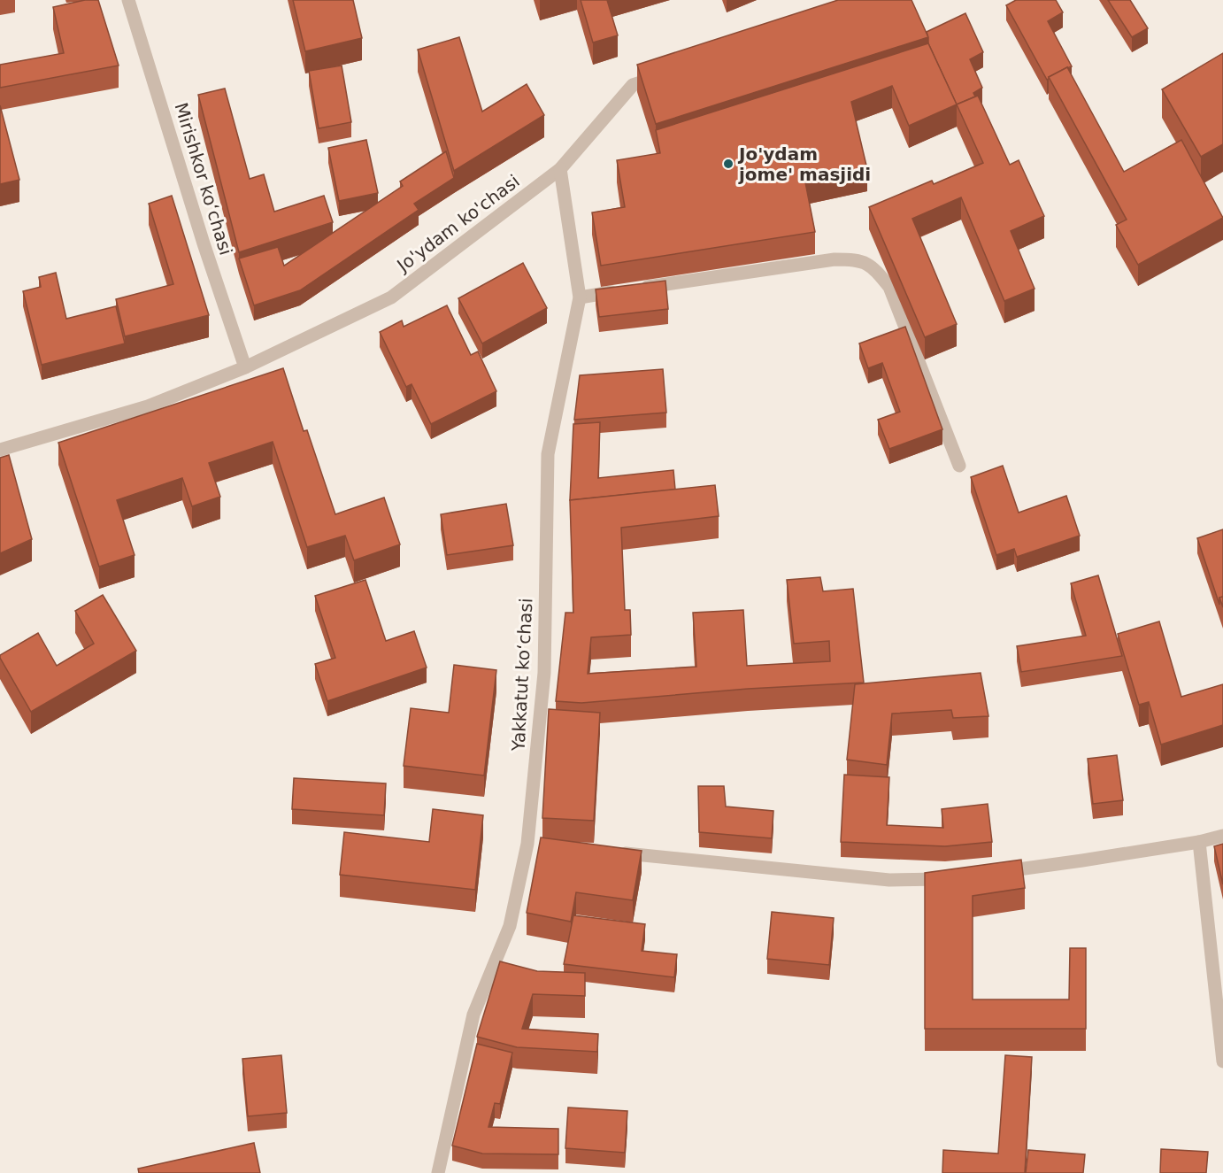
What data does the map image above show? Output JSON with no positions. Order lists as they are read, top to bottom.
{
  "streets": {
    "street": ["Mirishkor koʻchasi", "Jo'ydam ko'chasi", "Yakkatut koʻchasi"]
  },
  "crossings": [
    ["Mirishkor koʻchasi", "Jo'ydam ko'chasi"],
    ["Jo'ydam ko'chasi", "Yakkatut koʻchasi"]
  ],
  "places": ["Jo'ydam jome' masjidi"]
}
